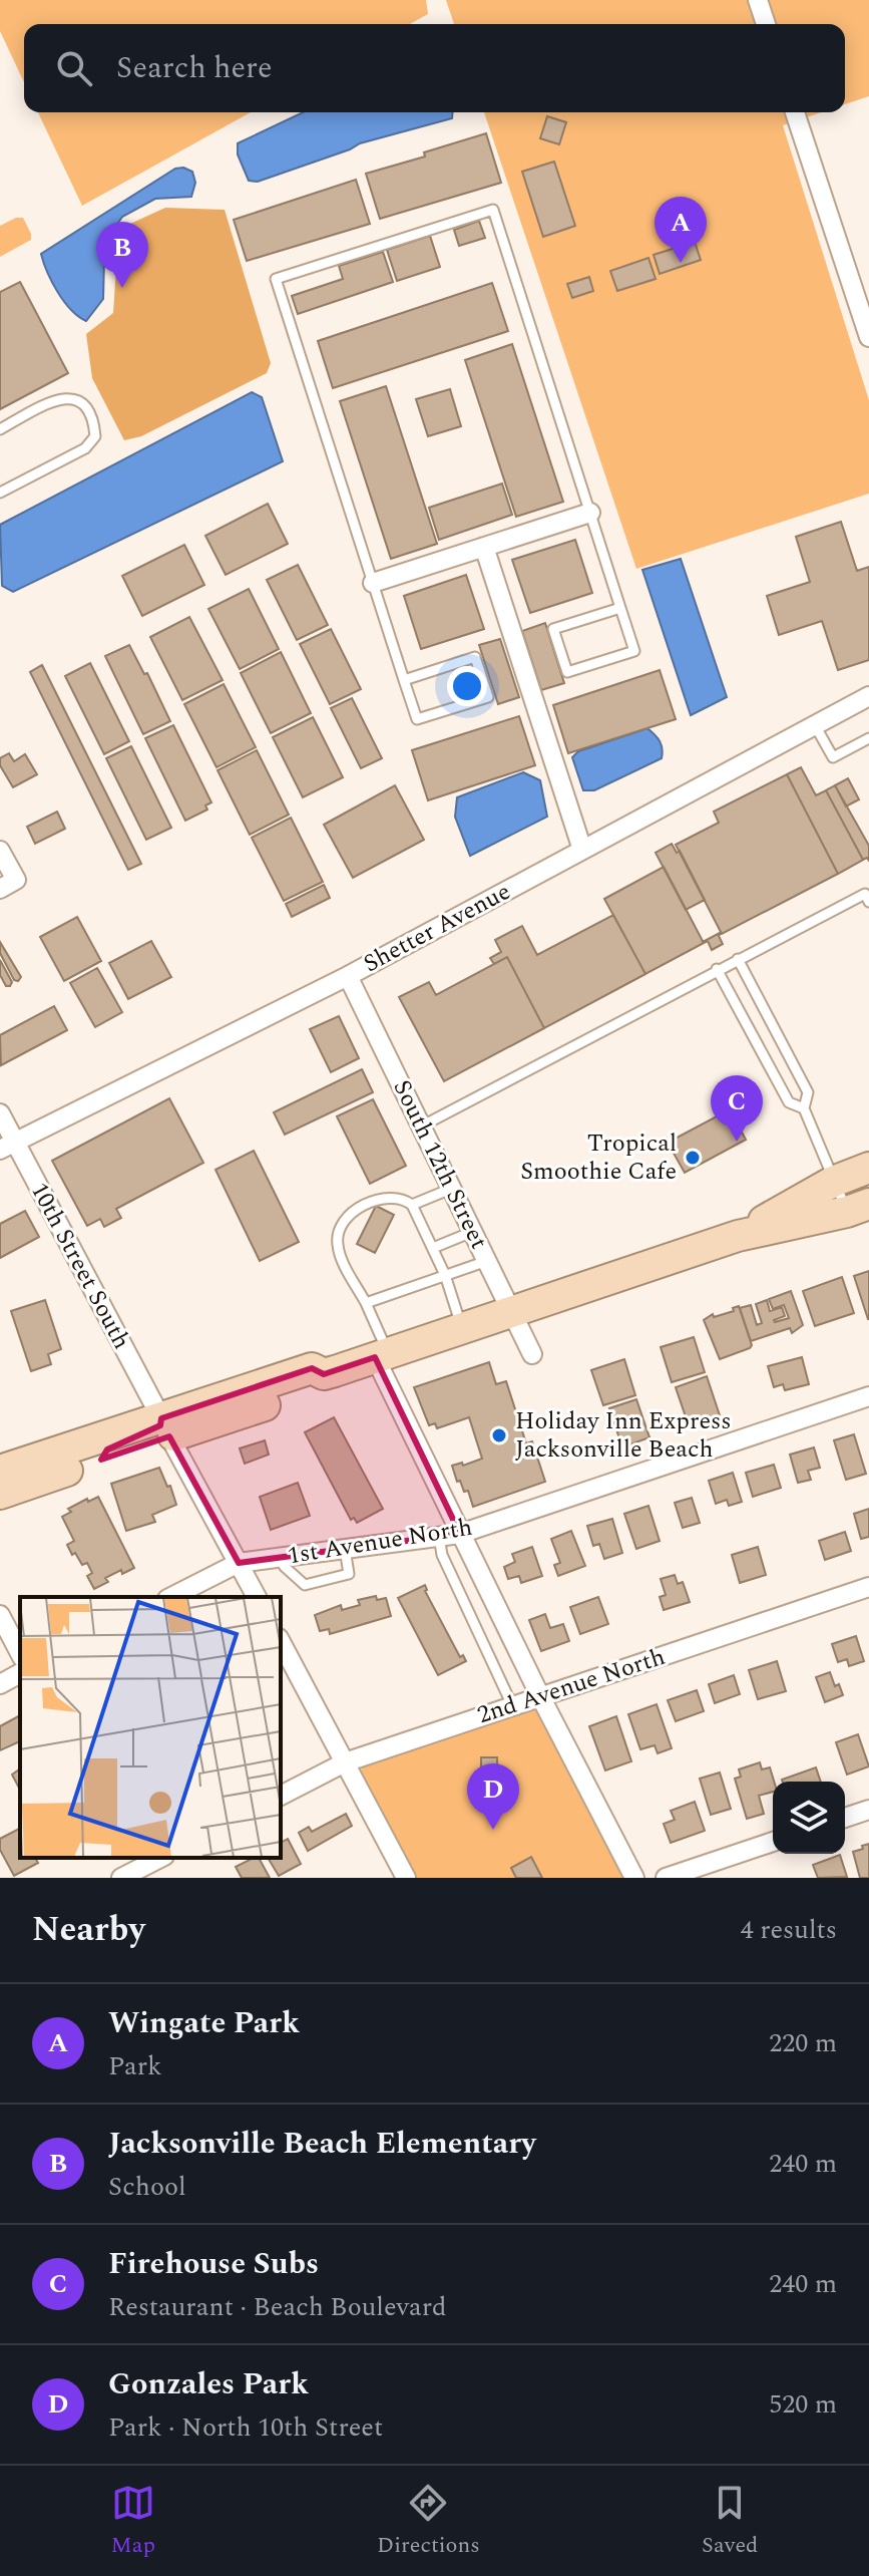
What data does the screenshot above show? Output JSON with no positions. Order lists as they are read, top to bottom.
{
  "streets": {
    "street": [
      "Shetter Avenue",
      "South 12th Street",
      "10th Street South",
      "1st Avenue North",
      "2nd Avenue North"
    ]
  },
  "crossings": [
    ["Shetter Avenue", "South 12th Street"],
    ["Shetter Avenue", "10th Street South"],
    ["10th Street South", "1st Avenue North"]
  ],
  "places": ["Tropical Smoothie Cafe", "Holiday Inn Express Jacksonville Beach"],
  "page": {
    "search": "Search here",
    "pins": [
      "A",
      "B",
      "C",
      "D"
    ],
    "heading": ["Nearby", "4 results"],
    "list": [
      {
        "mark": "A",
        "name": "Wingate Park",
        "note": "Park",
        "value": "220 m"
      },
      {
        "mark": "B",
        "name": "Jacksonville Beach Elementary",
        "note": "School",
        "value": "240 m"
      },
      {
        "mark": "C",
        "name": "Firehouse Subs",
        "note": "Restaurant · Beach Boulevard",
        "value": "240 m"
      },
      {
        "mark": "D",
        "name": "Gonzales Park",
        "note": "Park · North 10th Street",
        "value": "520 m"
      }
    ],
    "nav": ["Map", "Directions", "Saved"]
  }
}
